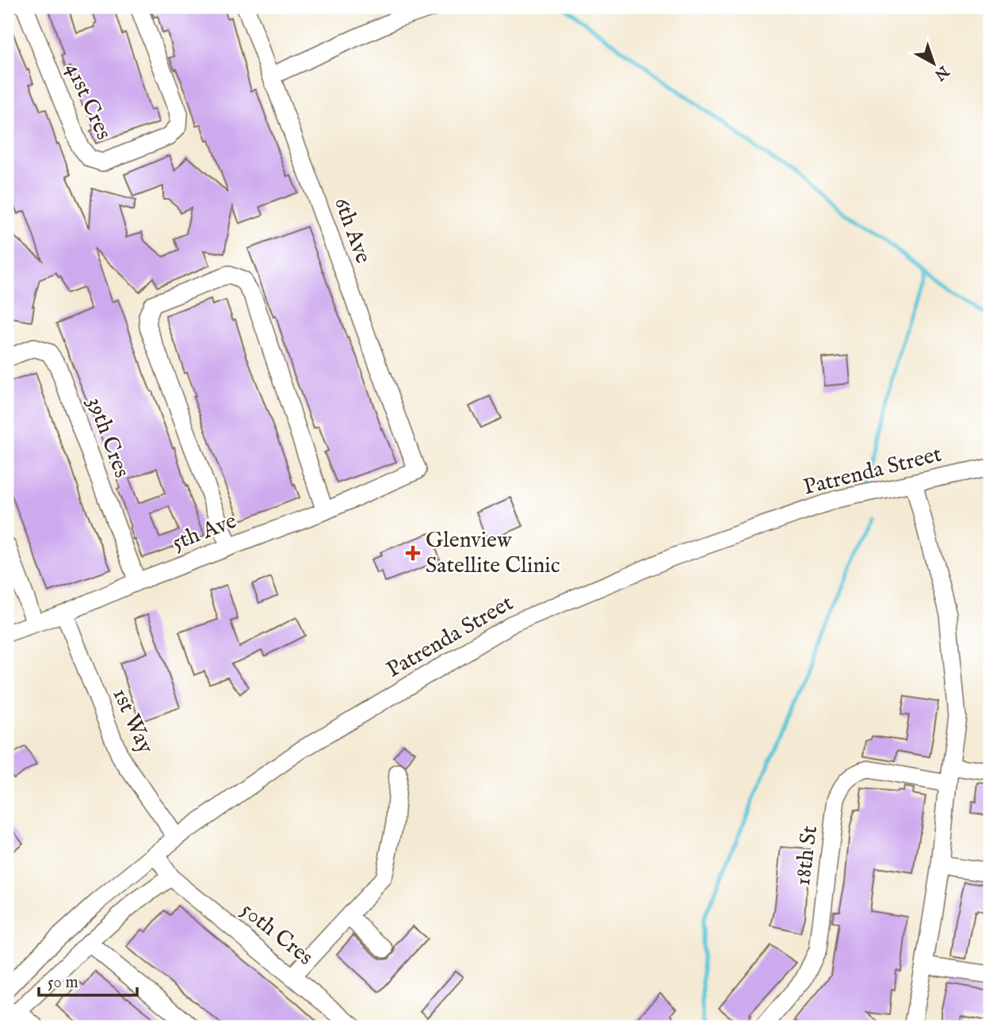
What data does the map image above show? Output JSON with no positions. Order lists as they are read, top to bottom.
{
  "streets": {
    "street": [
      "41st Cres",
      "6th Ave",
      "39th Cres",
      "Patrenda Street",
      "5th Ave",
      "1st Way",
      "18th St",
      "50th Cres"
    ]
  },
  "crossings": [
    ["6th Ave", "5th Ave"],
    ["39th Cres", "5th Ave"],
    ["Patrenda Street", "1st Way"],
    ["Patrenda Street", "50th Cres"],
    ["5th Ave", "1st Way"]
  ],
  "places": {
    "health": ["Glenview Satellite Clinic"]
  },
  "scale_bar": "50 m",
  "north": "bottom right"
}
